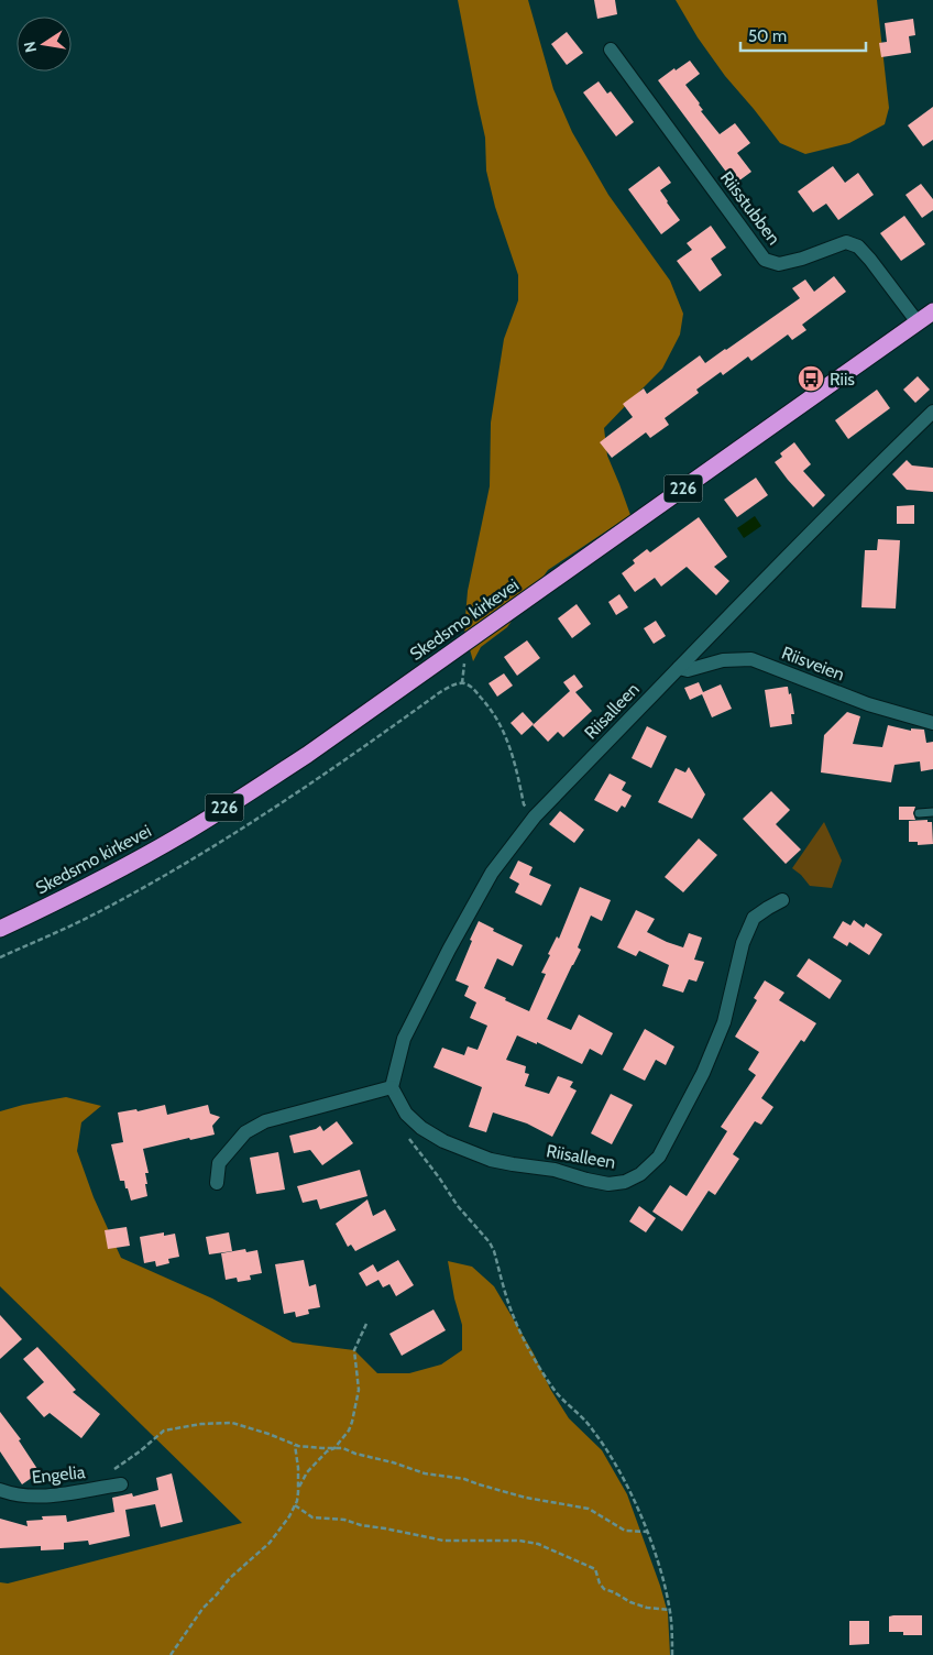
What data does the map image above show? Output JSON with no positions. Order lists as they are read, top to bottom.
{
  "streets": {
    "highway": ["226", "Skedsmo kirkevei"],
    "street": [
      "Riisstubben",
      "Riisveien",
      "Riisalleen",
      "Engelia"
    ]
  },
  "crossings": [
    ["Riisstubben", "Skedsmo kirkevei"],
    ["Riisveien", "Riisalleen"]
  ],
  "places": {
    "bus stop": ["Riis"]
  },
  "scale_bar": "50 m",
  "north": "left"
}
